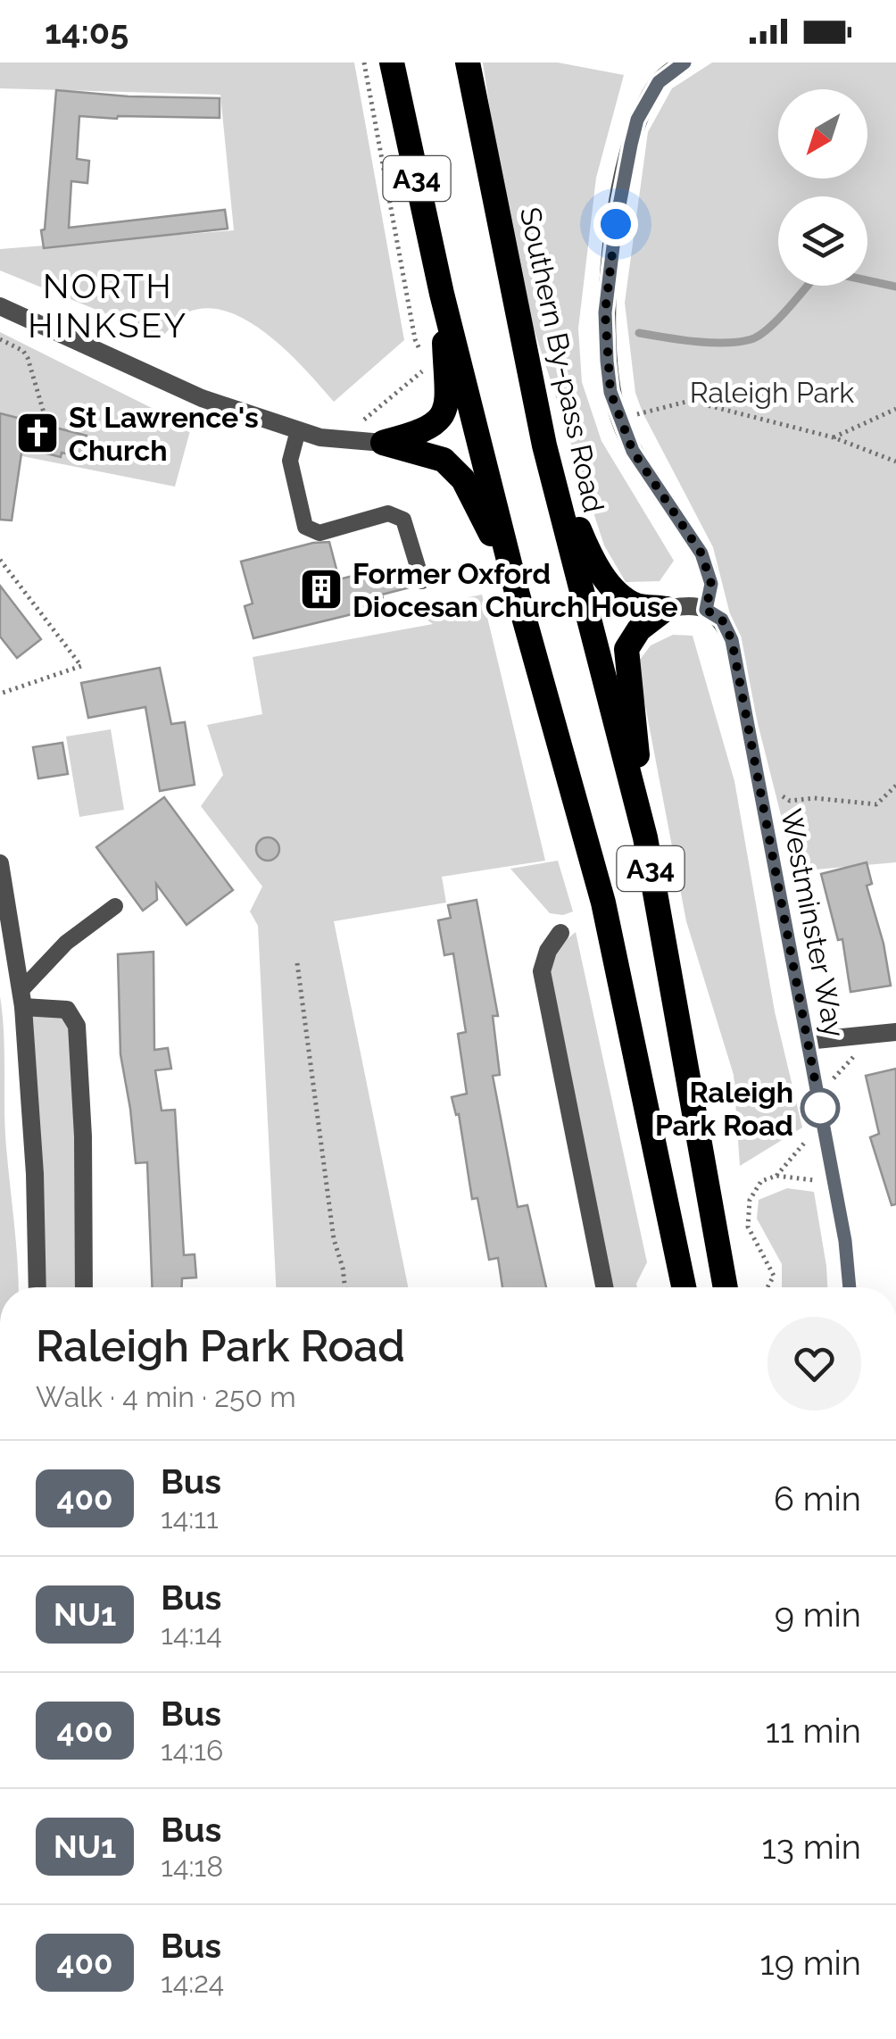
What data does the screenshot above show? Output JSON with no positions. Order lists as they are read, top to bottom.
{
  "streets": {
    "highway": ["A34", "Southern By-pass Road"],
    "street": ["Westminster Way"]
  },
  "districts": ["NORTH HINKSEY"],
  "parks": ["Raleigh Park"],
  "places": {
    "church": ["St Lawrence's Church"],
    "building": ["Former Oxford Diocesan Church House"],
    "other": ["Raleigh Park Road"]
  },
  "lines": ["bus line 400"],
  "north": "bottom left",
  "page": {
    "status": "14:05",
    "heading": ["Raleigh Park Road", "Walk · 4 min · 250 m"],
    "list": [
      {
        "mark": "400",
        "name": "Bus",
        "note": "14:11",
        "value": "6 min"
      },
      {
        "mark": "NU1",
        "name": "Bus",
        "note": "14:14",
        "value": "9 min"
      },
      {
        "mark": "400",
        "name": "Bus",
        "note": "14:16",
        "value": "11 min"
      },
      {
        "mark": "NU1",
        "name": "Bus",
        "note": "14:18",
        "value": "13 min"
      },
      {
        "mark": "400",
        "name": "Bus",
        "note": "14:24",
        "value": "19 min"
      }
    ]
  }
}
